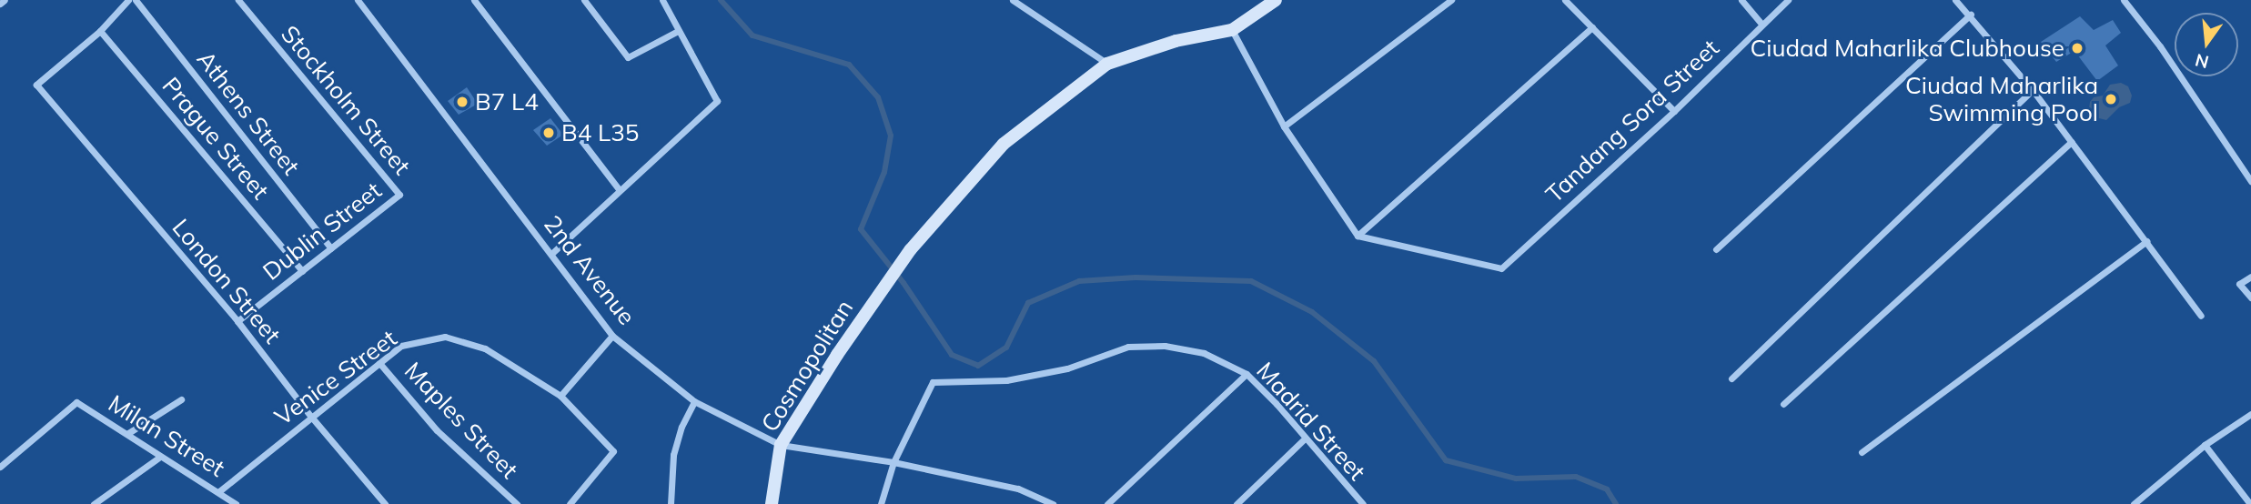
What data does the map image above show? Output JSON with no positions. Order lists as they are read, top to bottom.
{
  "streets": {
    "street": [
      "Stockholm Street",
      "Athens Street",
      "Tandang Sora Street",
      "Prague Street",
      "Dublin Street",
      "2nd Avenue",
      "London Street",
      "Cosmopolitan",
      "Venice Street",
      "Maples Street",
      "Madrid Street",
      "Milan Street"
    ]
  },
  "crossings": [
    ["Stockholm Street", "Dublin Street"],
    ["Athens Street", "Dublin Street"],
    ["Prague Street", "Dublin Street"],
    ["Prague Street", "London Street"],
    ["Dublin Street", "London Street"],
    ["2nd Avenue", "Cosmopolitan"],
    ["2nd Avenue", "Madrid Street"],
    ["London Street", "Venice Street"],
    ["Venice Street", "Maples Street"],
    ["Venice Street", "Milan Street"]
  ],
  "places": [
    "Ciudad Maharlika Clubhouse",
    "Ciudad Maharlika Swimming Pool",
    "B7 L4",
    "B4 L35"
  ],
  "north": "bottom"
}
